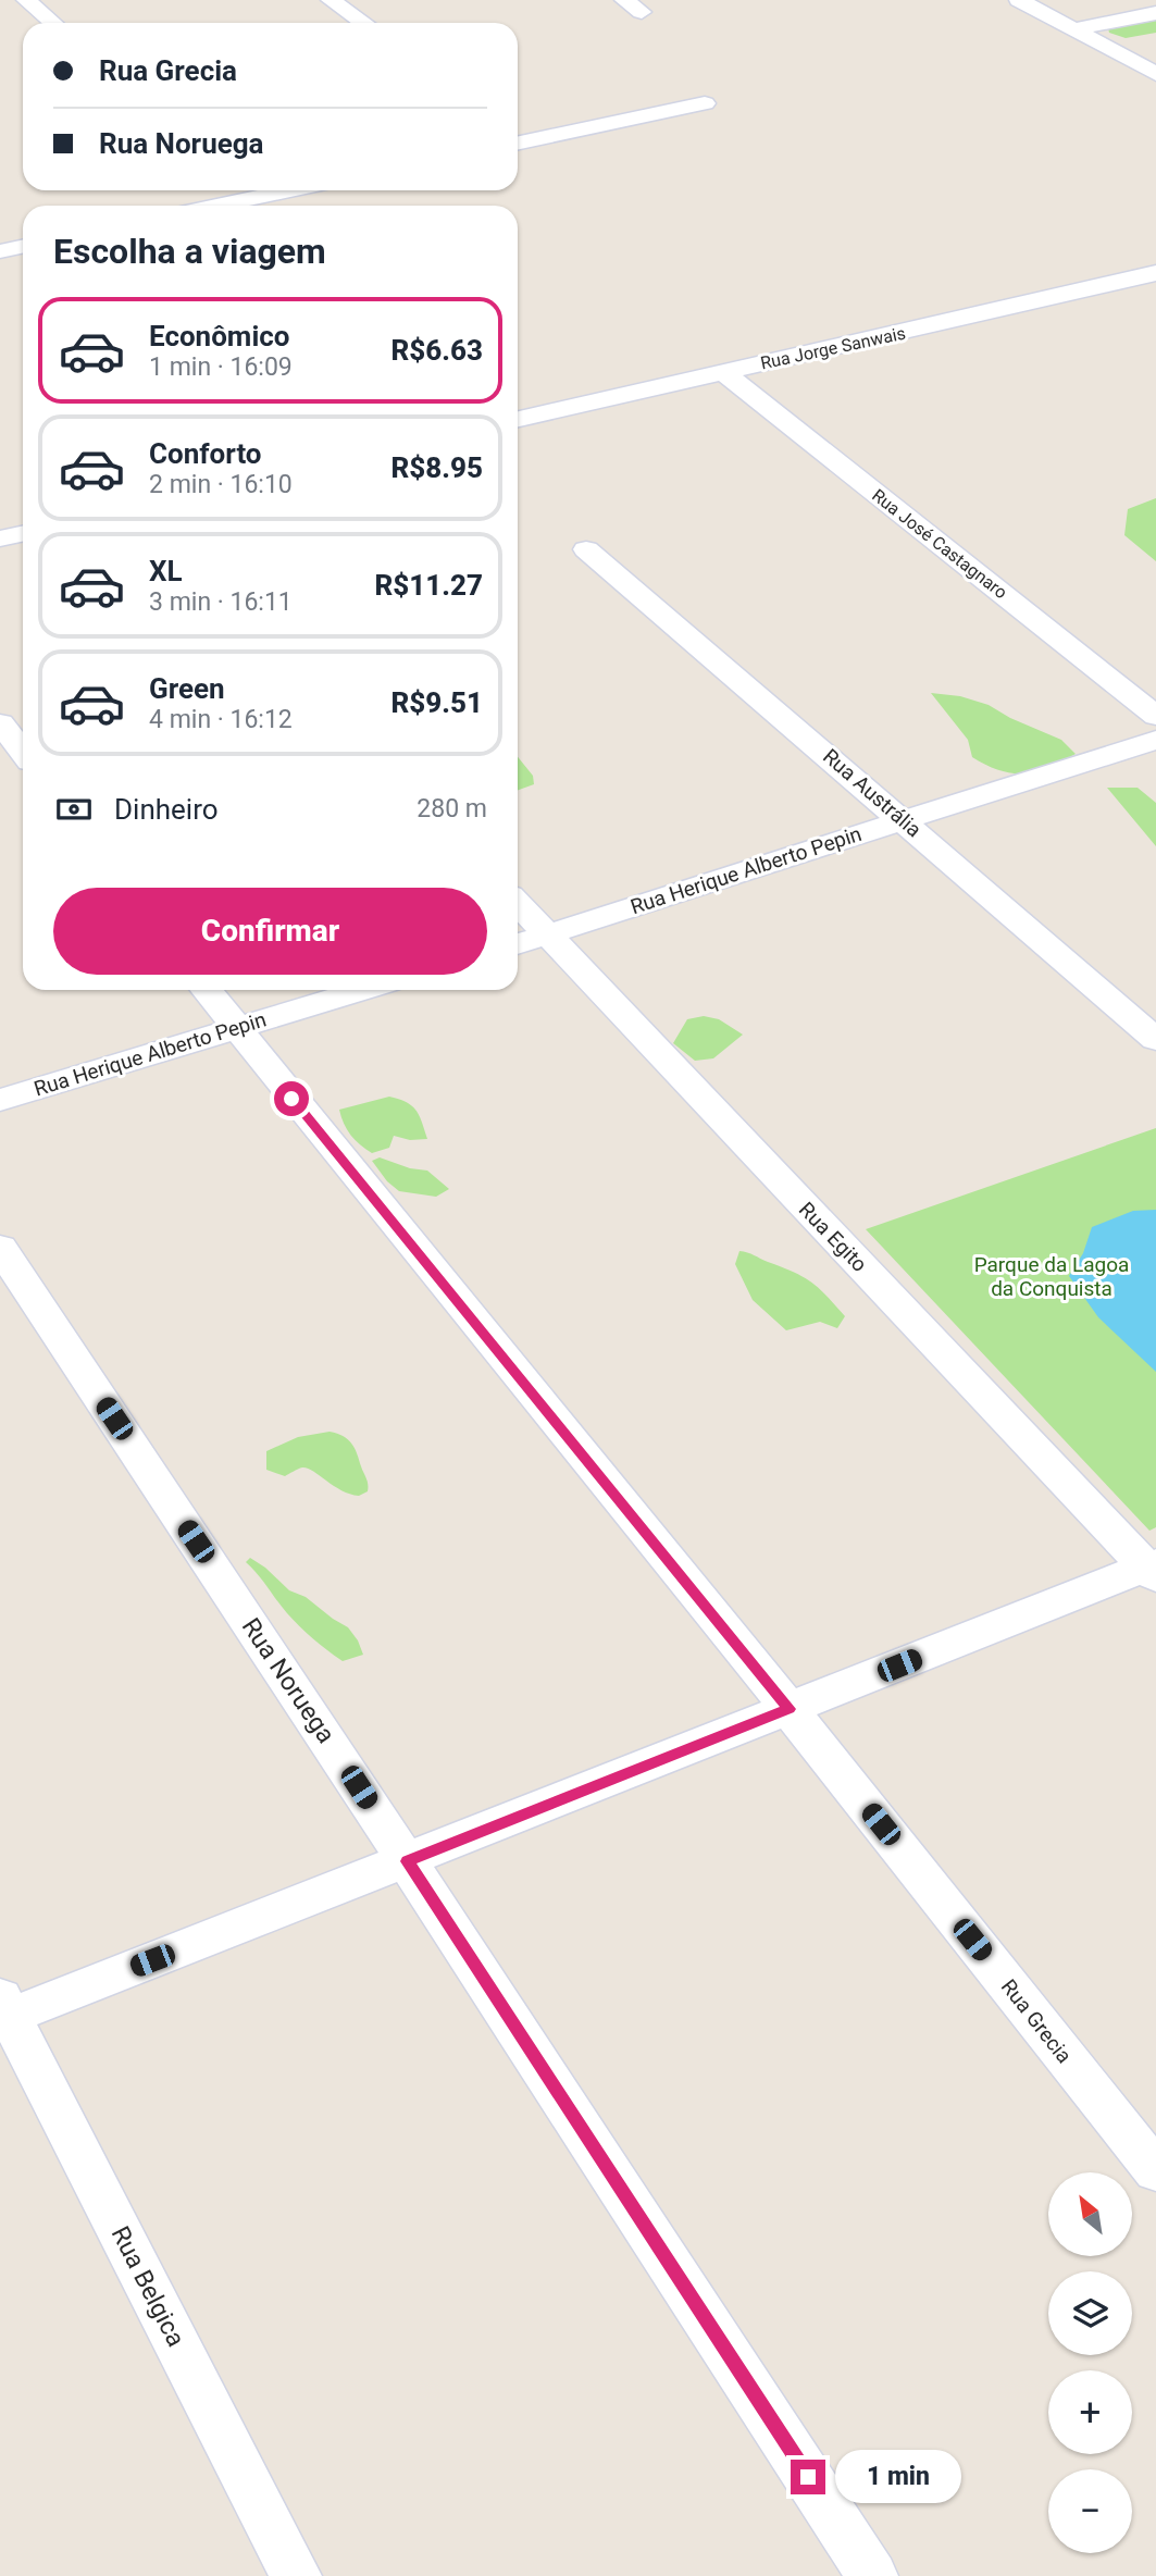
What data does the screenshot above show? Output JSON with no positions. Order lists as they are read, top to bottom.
{
  "streets": {
    "street": [
      "Rua Jorge Sanwais",
      "Rua José Castagnaro",
      "Rua Austrália",
      "Rua Herique Alberto Pepin",
      "Rua Egito",
      "Rua Noruega",
      "Rua Grecia",
      "Rua Belgica"
    ]
  },
  "crossings": [
    ["Rua Jorge Sanwais", "Rua José Castagnaro"],
    ["Rua Austrália", "Rua Herique Alberto Pepin"],
    ["Rua Herique Alberto Pepin", "Rua Egito"],
    ["Rua Herique Alberto Pepin", "Rua Grecia"]
  ],
  "parks": ["Parque da Lagoa da Conquista"],
  "north": "top left",
  "page": {
    "banner": ["Rua Grecia", "Rua Noruega"],
    "heading": "Escolha a viagem",
    "list": [
      {
        "name": "Econômico",
        "note": "1 min · 16:09",
        "value": "R$6.63"
      },
      {
        "name": "Conforto",
        "note": "2 min · 16:10",
        "value": "R$8.95"
      },
      {
        "name": "XL",
        "note": "3 min · 16:11",
        "value": "R$11.27"
      },
      {
        "name": "Green",
        "note": "4 min · 16:12",
        "value": "R$9.51"
      }
    ],
    "pay": ["Dinheiro", "280 m"],
    "buttons": "Confirmar",
    "map_buttons": ["+", "−"],
    "bubble": "1 min"
  }
}
